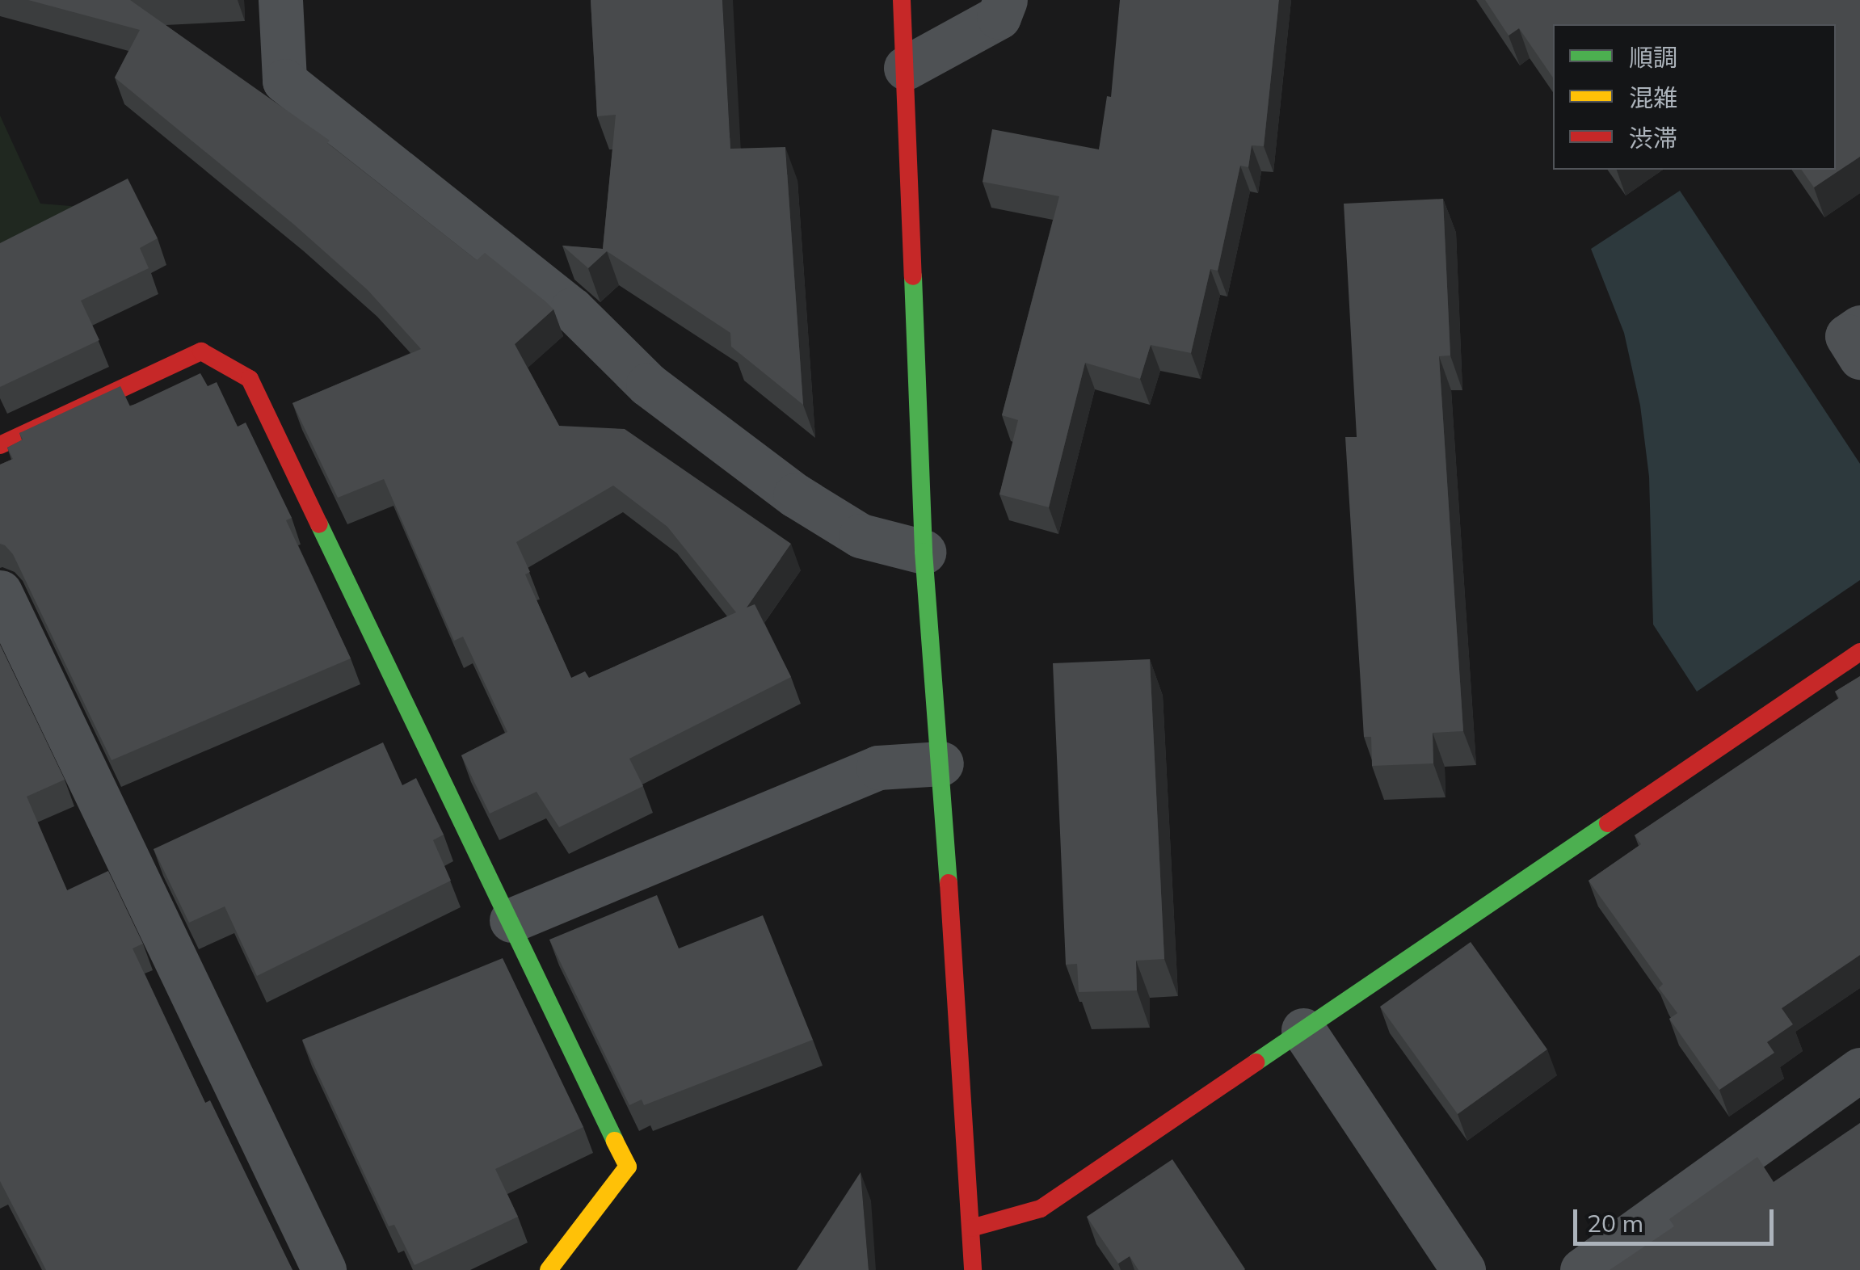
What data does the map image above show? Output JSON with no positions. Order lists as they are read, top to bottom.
{
  "legend": ["順調", "混雑", "渋滞"],
  "scale_bar": "20 m"
}
